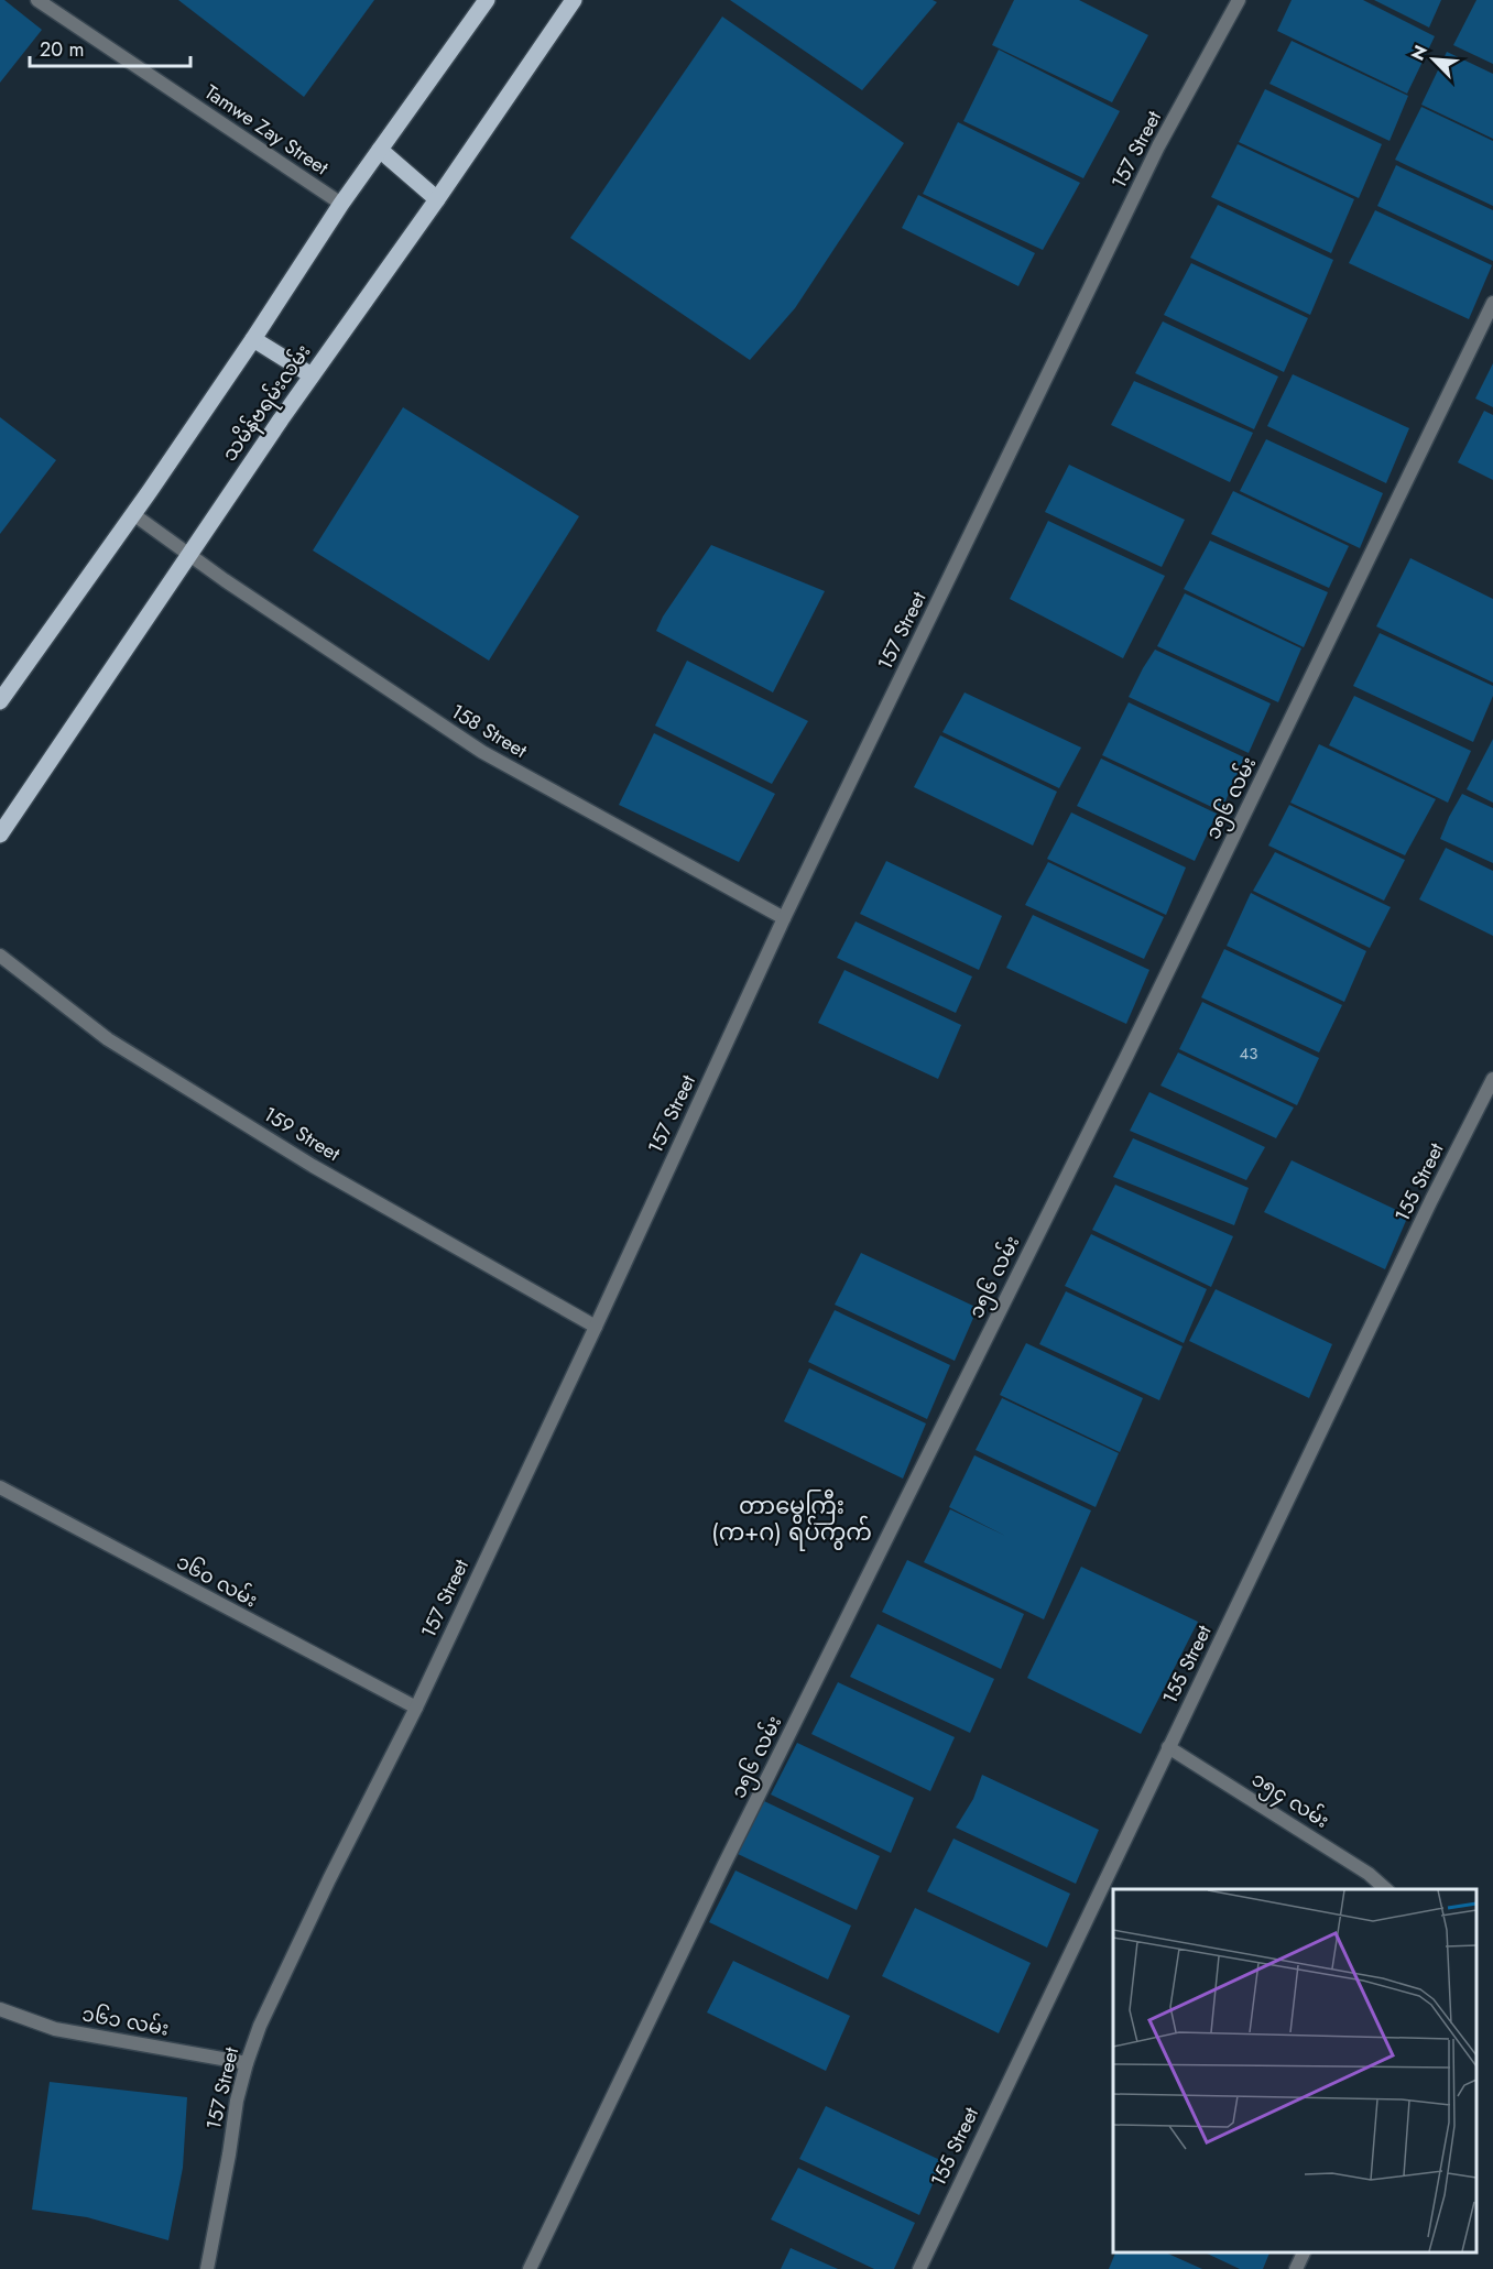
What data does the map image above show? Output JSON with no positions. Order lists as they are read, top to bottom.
{
  "streets": {
    "main road": ["သမိန်ဗရမ်းလမ်း"],
    "street": [
      "Tamwe Zay Street",
      "157 Street",
      "158 Street",
      "၁၅၆ လမ်း",
      "159 Street",
      "155 Street",
      "၁၆၀ လမ်း",
      "၁၅၄ လမ်း",
      "၁၆၁ လမ်း"
    ]
  },
  "crossings": [
    ["157 Street", "158 Street"],
    ["157 Street", "159 Street"],
    ["157 Street", "၁၆၀ လမ်း"],
    ["157 Street", "၁၆၁ လမ်း"],
    ["သမိန်ဗရမ်းလမ်း", "158 Street"],
    ["155 Street", "၁၅၄ လမ်း"]
  ],
  "districts": ["တာမွေကြီး (က+ဂ) ရပ်ကွက်"],
  "house_numbers": ["43"],
  "scale_bar": "20 m",
  "north": "top left"
}
